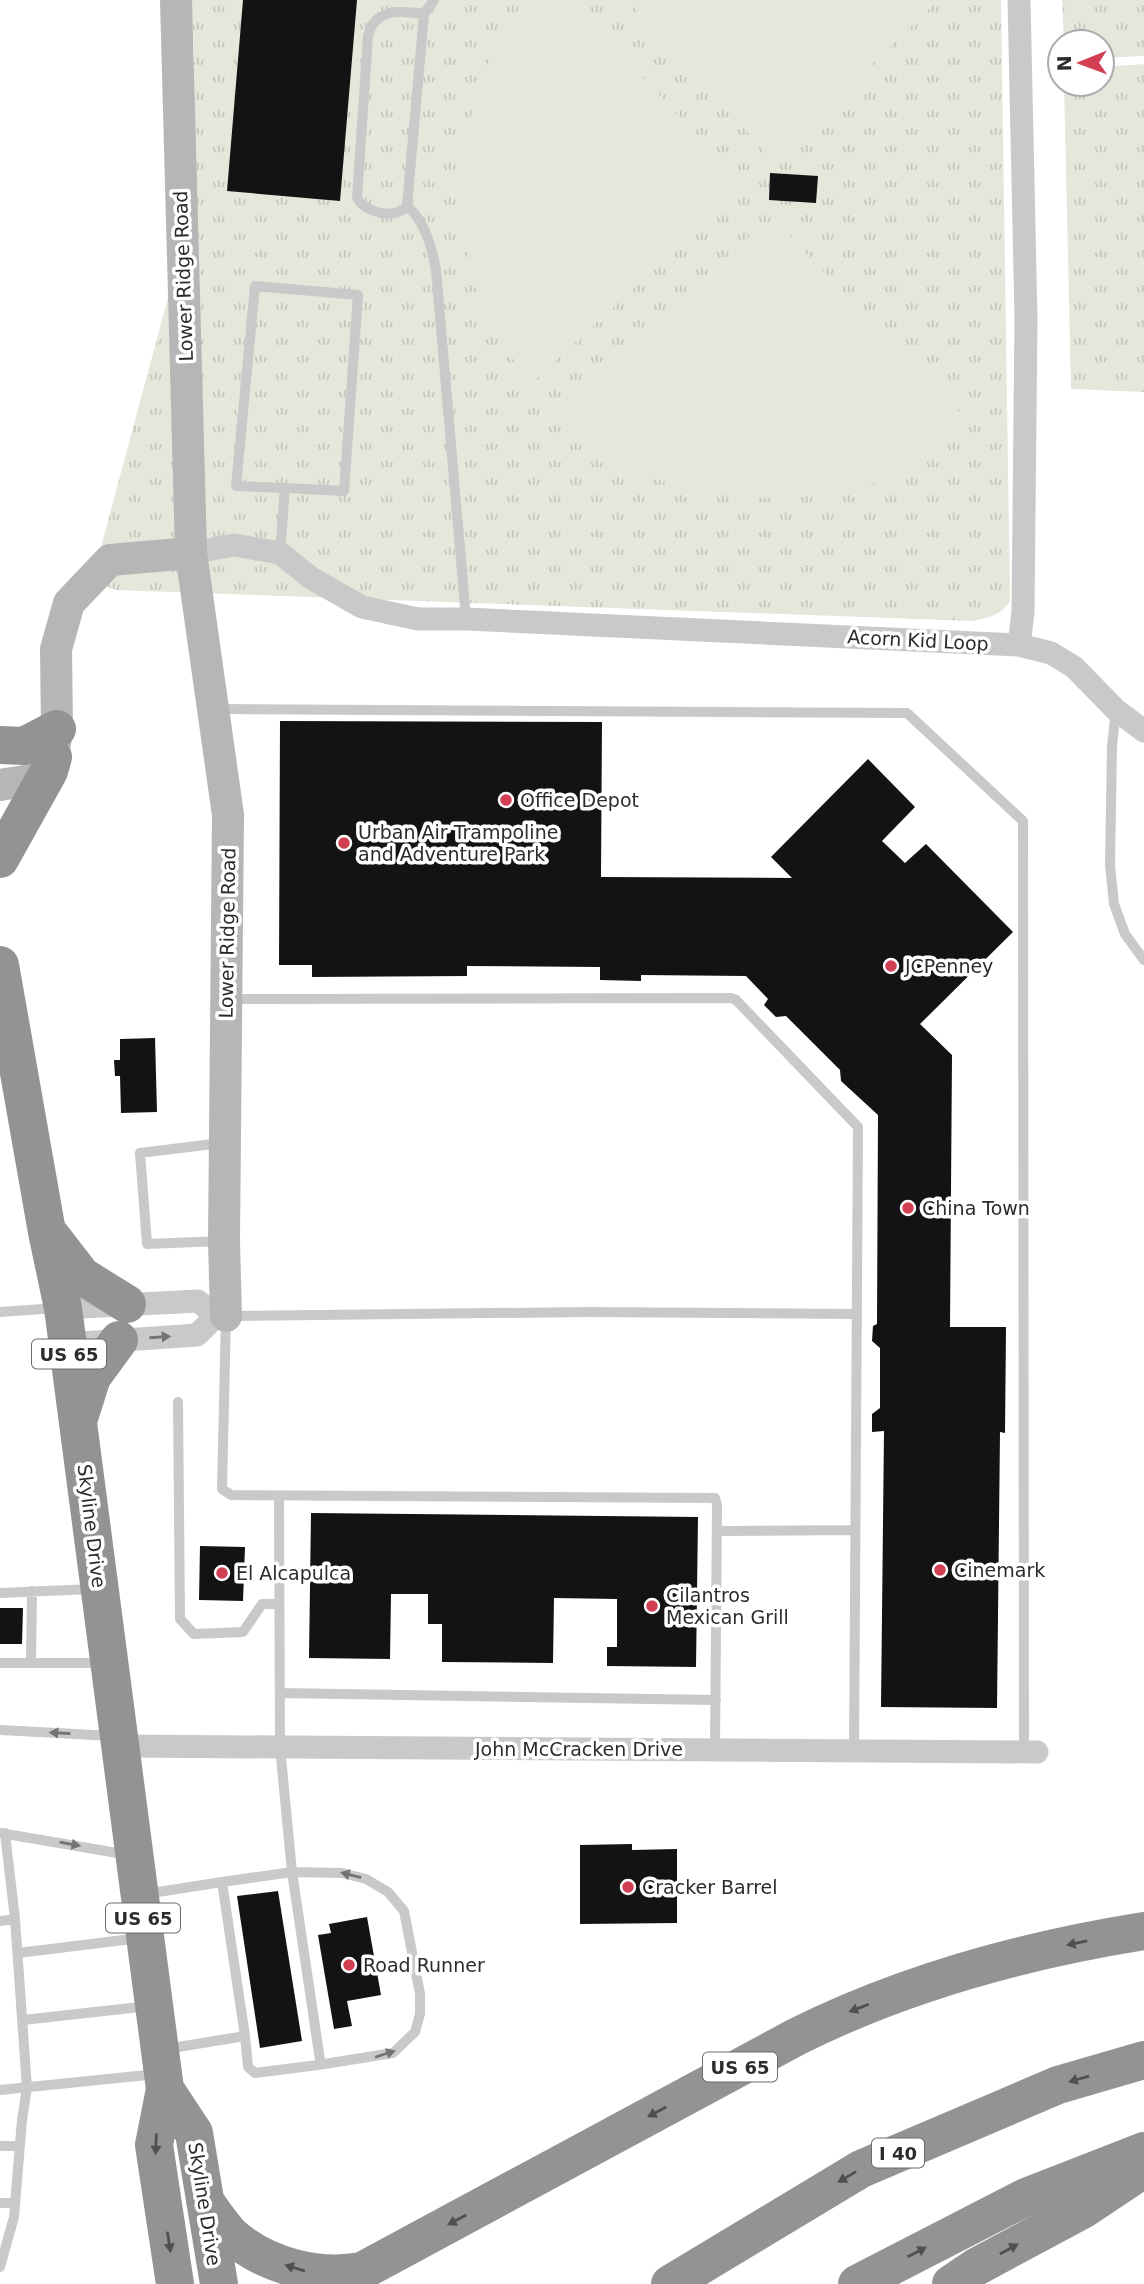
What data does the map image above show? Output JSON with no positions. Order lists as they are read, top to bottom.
{
  "streets": {
    "highway": ["US 65", "Skyline Drive", "I 40"],
    "street": ["Lower Ridge Road", "Acorn Kid Loop", "John McCracken Drive"]
  },
  "crossings": [
    ["Lower Ridge Road", "Acorn Kid Loop"],
    ["US 65", "Skyline Drive"],
    ["Skyline Drive", "John McCracken Drive"]
  ],
  "places": [
    "Office Depot",
    "Urban Air Trampoline and Adventure Park",
    "JCPenney",
    "China Town",
    "Cinemark",
    "El Alcapulca",
    "Cilantros Mexican Grill",
    "Cracker Barrel",
    "Road Runner"
  ],
  "north": "left"
}
